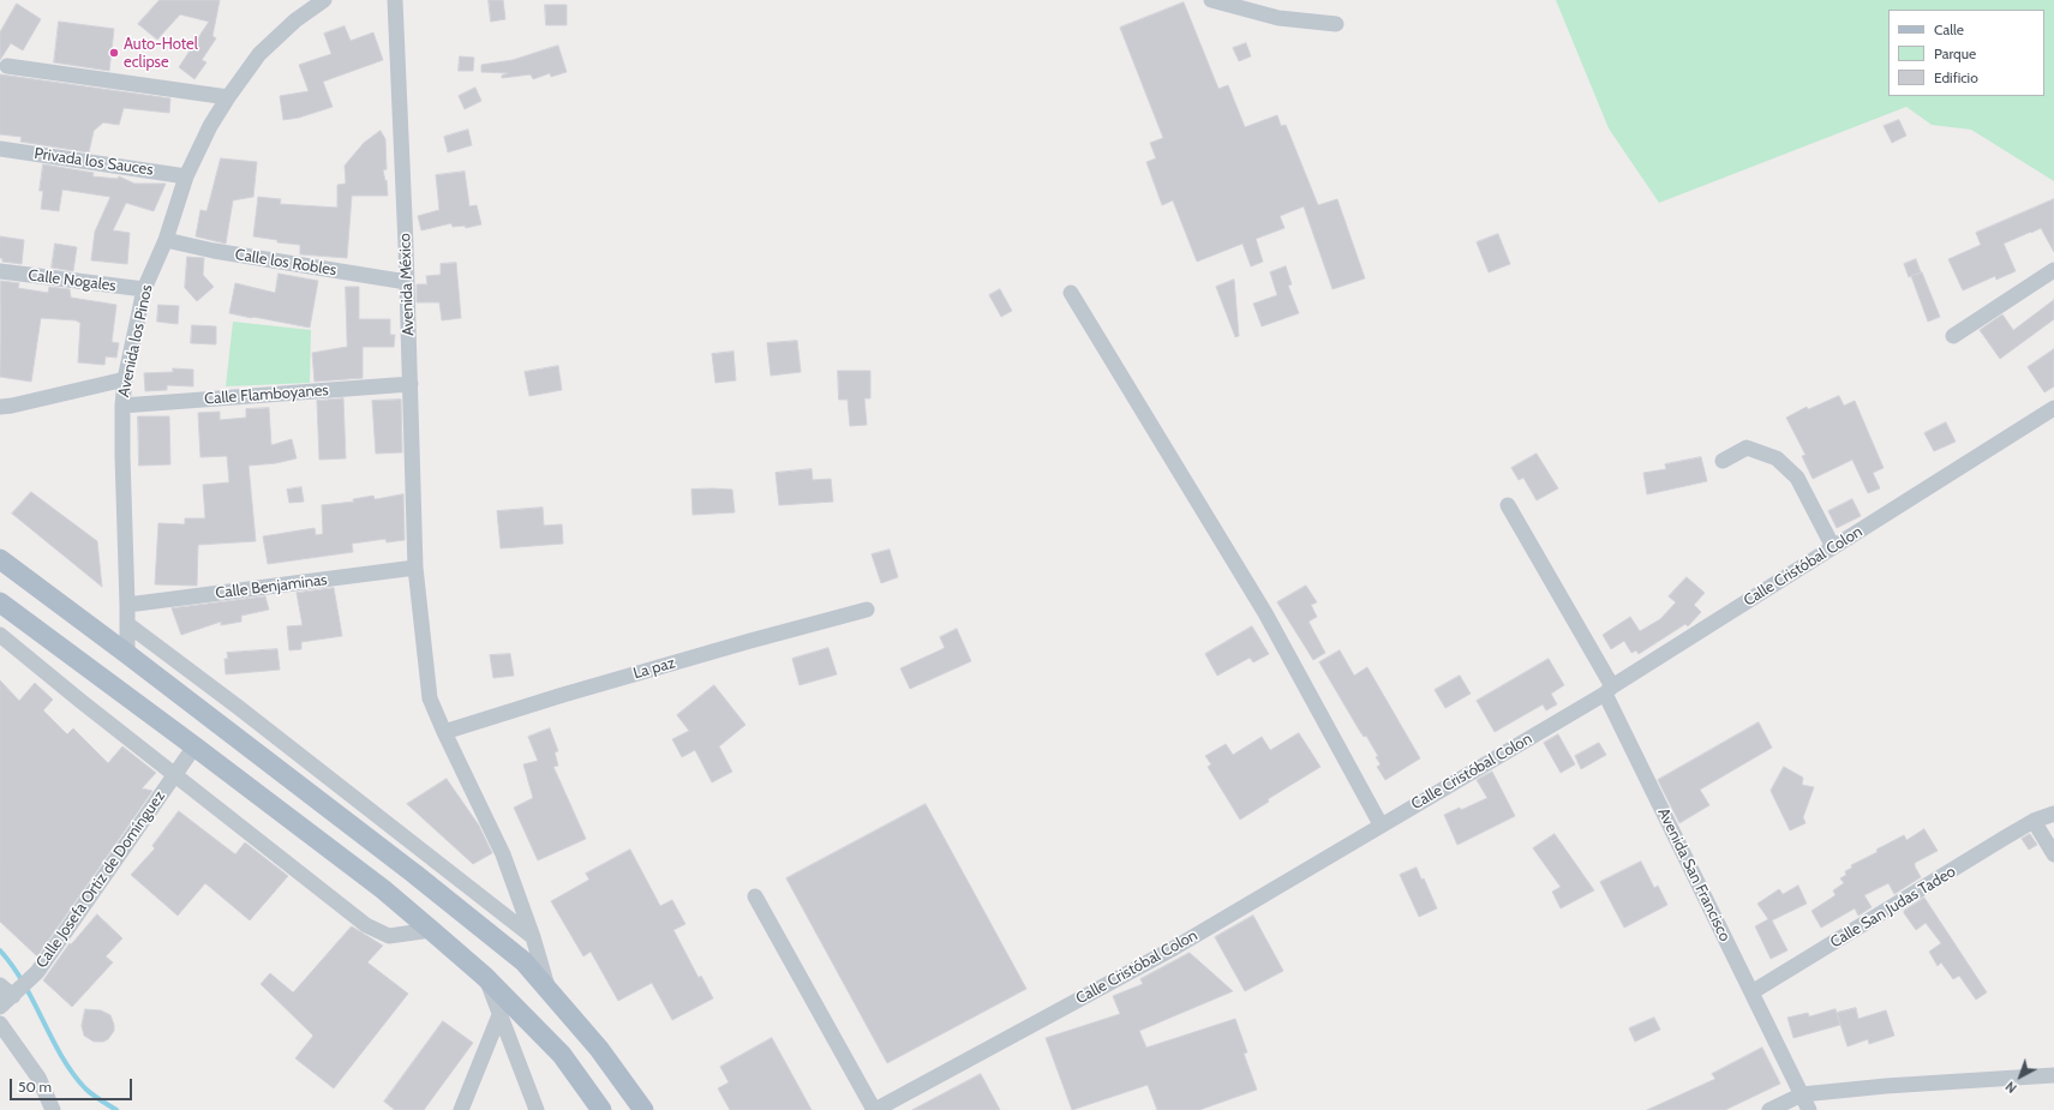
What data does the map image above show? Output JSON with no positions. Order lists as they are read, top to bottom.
{
  "streets": {
    "street": [
      "Privada los Sauces",
      "Calle los Robles",
      "Calle Nogales",
      "Avenida México",
      "Avenida los Pinos",
      "Calle Flamboyanes",
      "Calle Cristóbal Colon",
      "Calle Benjaminas",
      "La paz",
      "Avenida San Francisco",
      "Calle Josefa Ortiz de Domínguez",
      "Calle San Judas Tadeo"
    ]
  },
  "crossings": [
    ["Privada los Sauces", "Avenida los Pinos"],
    ["Calle los Robles", "Avenida México"],
    ["Calle los Robles", "Avenida los Pinos"],
    ["Calle Nogales", "Avenida los Pinos"],
    ["Avenida México", "Calle Flamboyanes"],
    ["Avenida México", "Calle Benjaminas"],
    ["Avenida México", "La paz"],
    ["Avenida los Pinos", "Calle Flamboyanes"],
    ["Avenida los Pinos", "Calle Benjaminas"],
    ["Calle Cristóbal Colon", "Avenida San Francisco"],
    ["Avenida San Francisco", "Calle San Judas Tadeo"]
  ],
  "places": ["Auto-Hotel eclipse"],
  "legend": ["Calle", "Parque", "Edificio"],
  "scale_bar": "50 m",
  "north": "bottom left"
}
